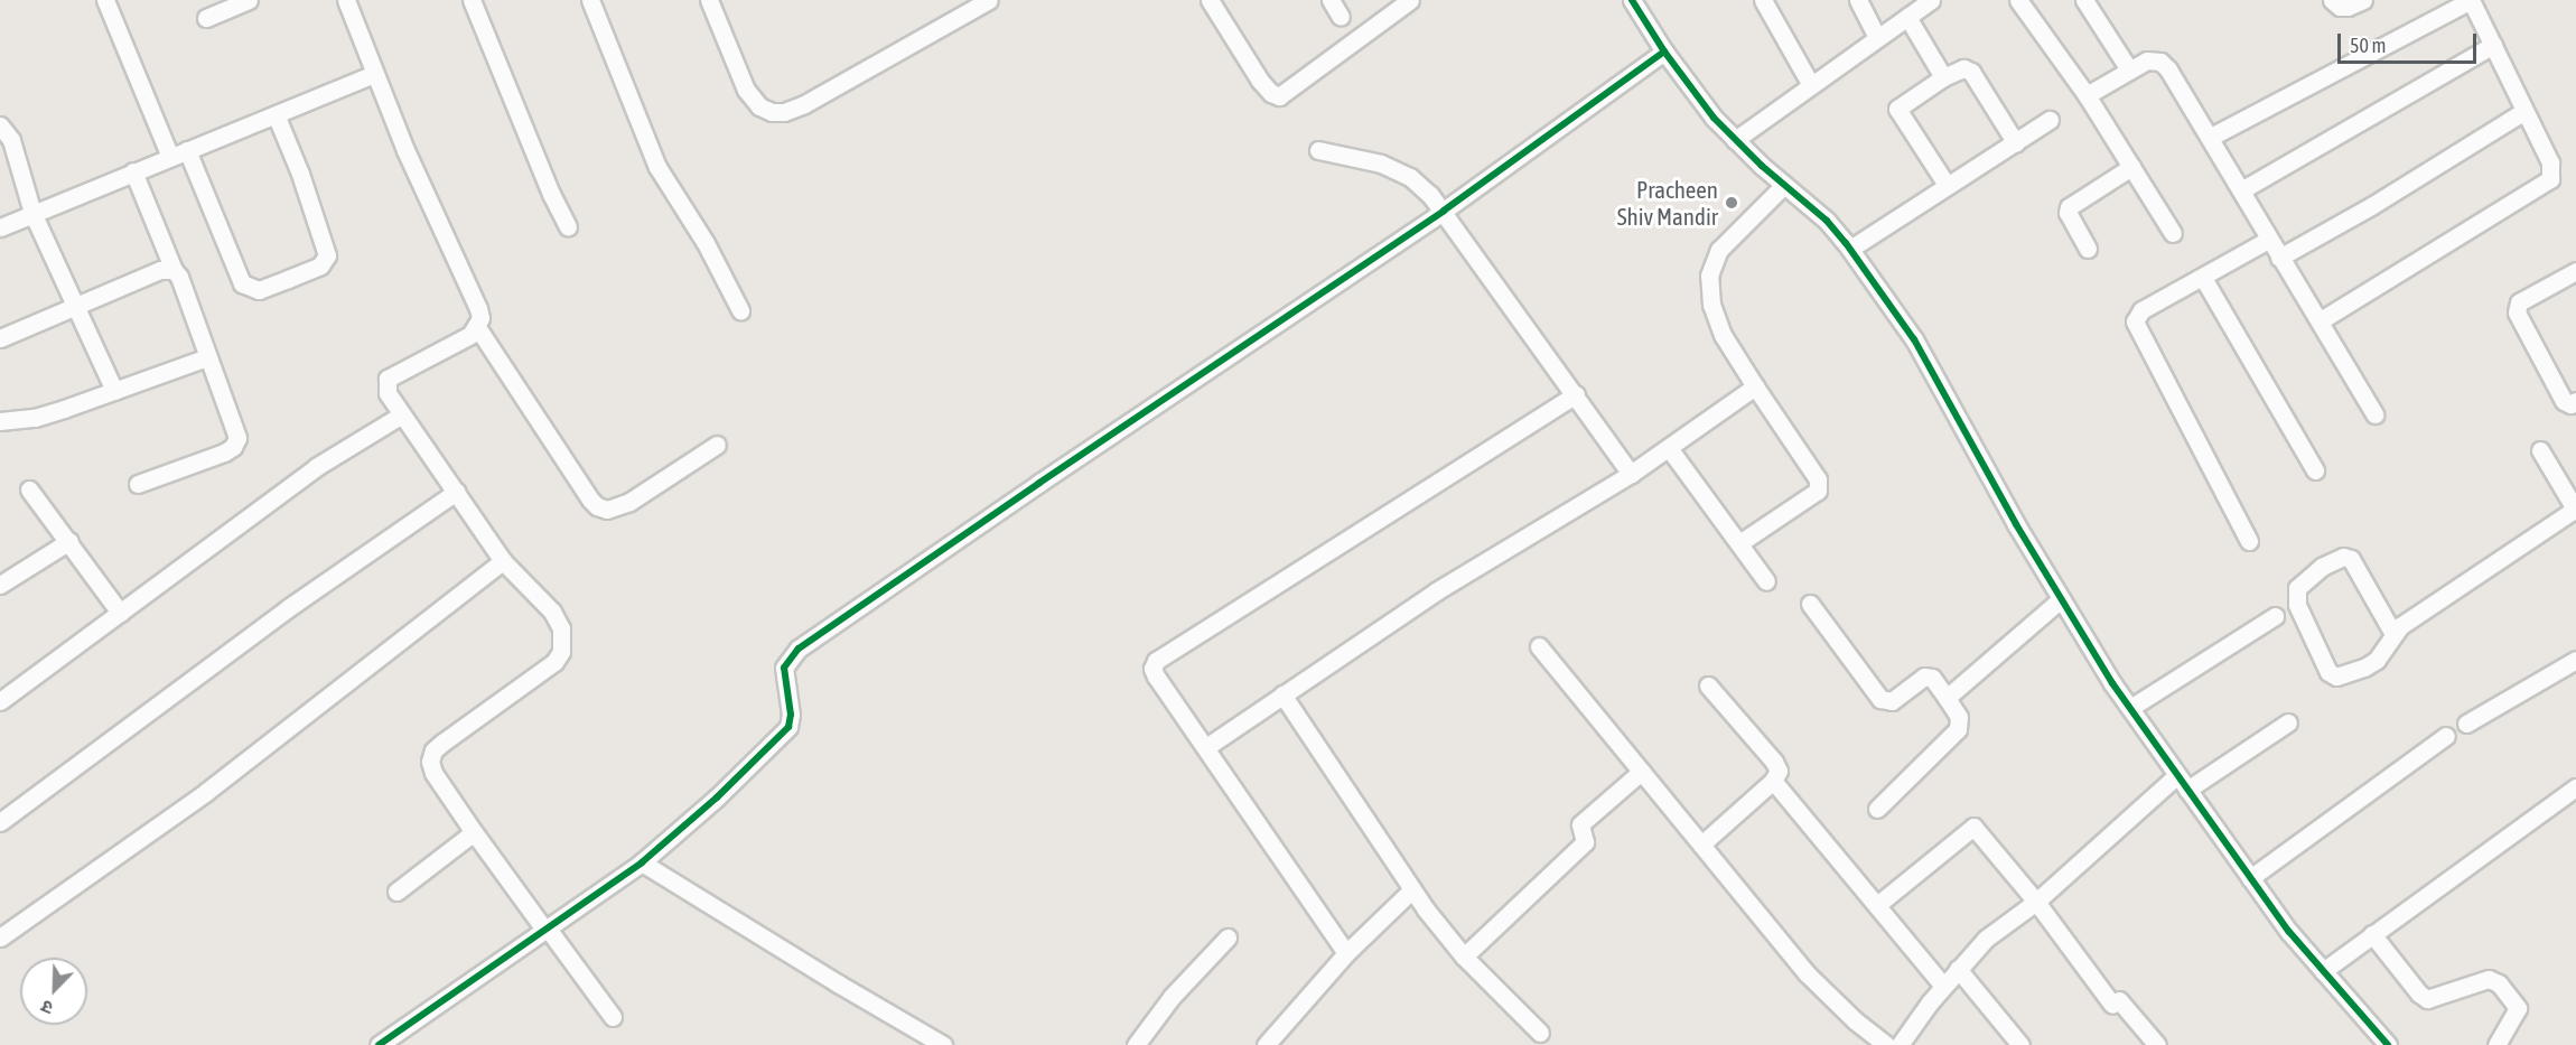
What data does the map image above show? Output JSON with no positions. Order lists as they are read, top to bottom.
{
  "places": ["Pracheen Shiv Mandir"],
  "scale_bar": "50 m",
  "north": "bottom left"
}
